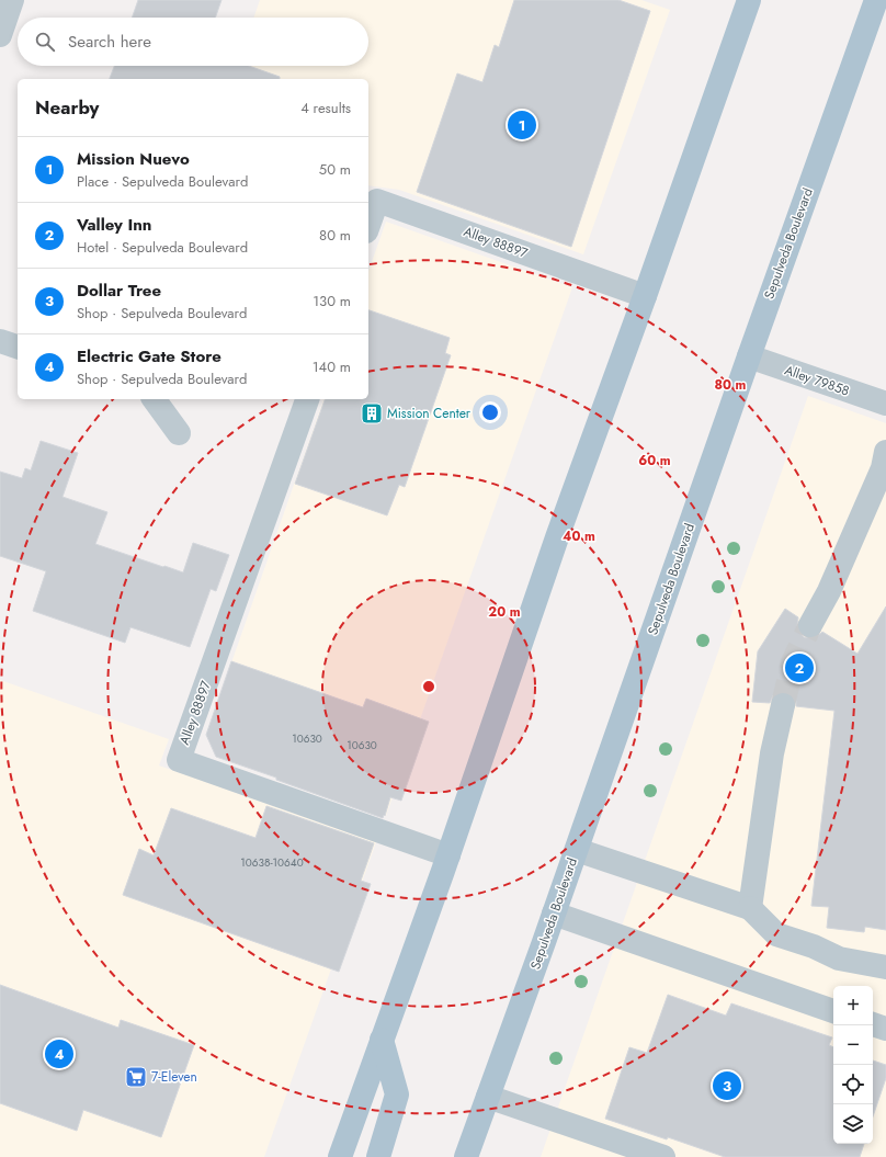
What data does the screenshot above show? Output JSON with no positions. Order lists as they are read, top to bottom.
{
  "streets": {
    "main road": ["Sepulveda Boulevard"],
    "street": ["Alley 88897", "Alley 79858"]
  },
  "crossings": [
    ["Sepulveda Boulevard", "Alley 79858"]
  ],
  "places": {
    "building": ["Mission Center"],
    "supermarket": ["7-Eleven"]
  },
  "house_numbers": ["10630", "10630", "10638-10640"],
  "page": {
    "search": "Search here",
    "heading": ["Nearby", "4 results"],
    "pins": [
      "1",
      "2",
      "4",
      "3"
    ],
    "list": [
      {
        "mark": "1",
        "name": "Mission Nuevo",
        "note": "Place · Sepulveda Boulevard",
        "value": "50 m"
      },
      {
        "mark": "2",
        "name": "Valley Inn",
        "note": "Hotel · Sepulveda Boulevard",
        "value": "80 m"
      },
      {
        "mark": "3",
        "name": "Dollar Tree",
        "note": "Shop · Sepulveda Boulevard",
        "value": "130 m"
      },
      {
        "mark": "4",
        "name": "Electric Gate Store",
        "note": "Shop · Sepulveda Boulevard",
        "value": "140 m"
      }
    ],
    "map_buttons": ["+", "−"]
  },
  "rings": [
    "80 m",
    "60 m",
    "40 m",
    "20 m"
  ]
}
